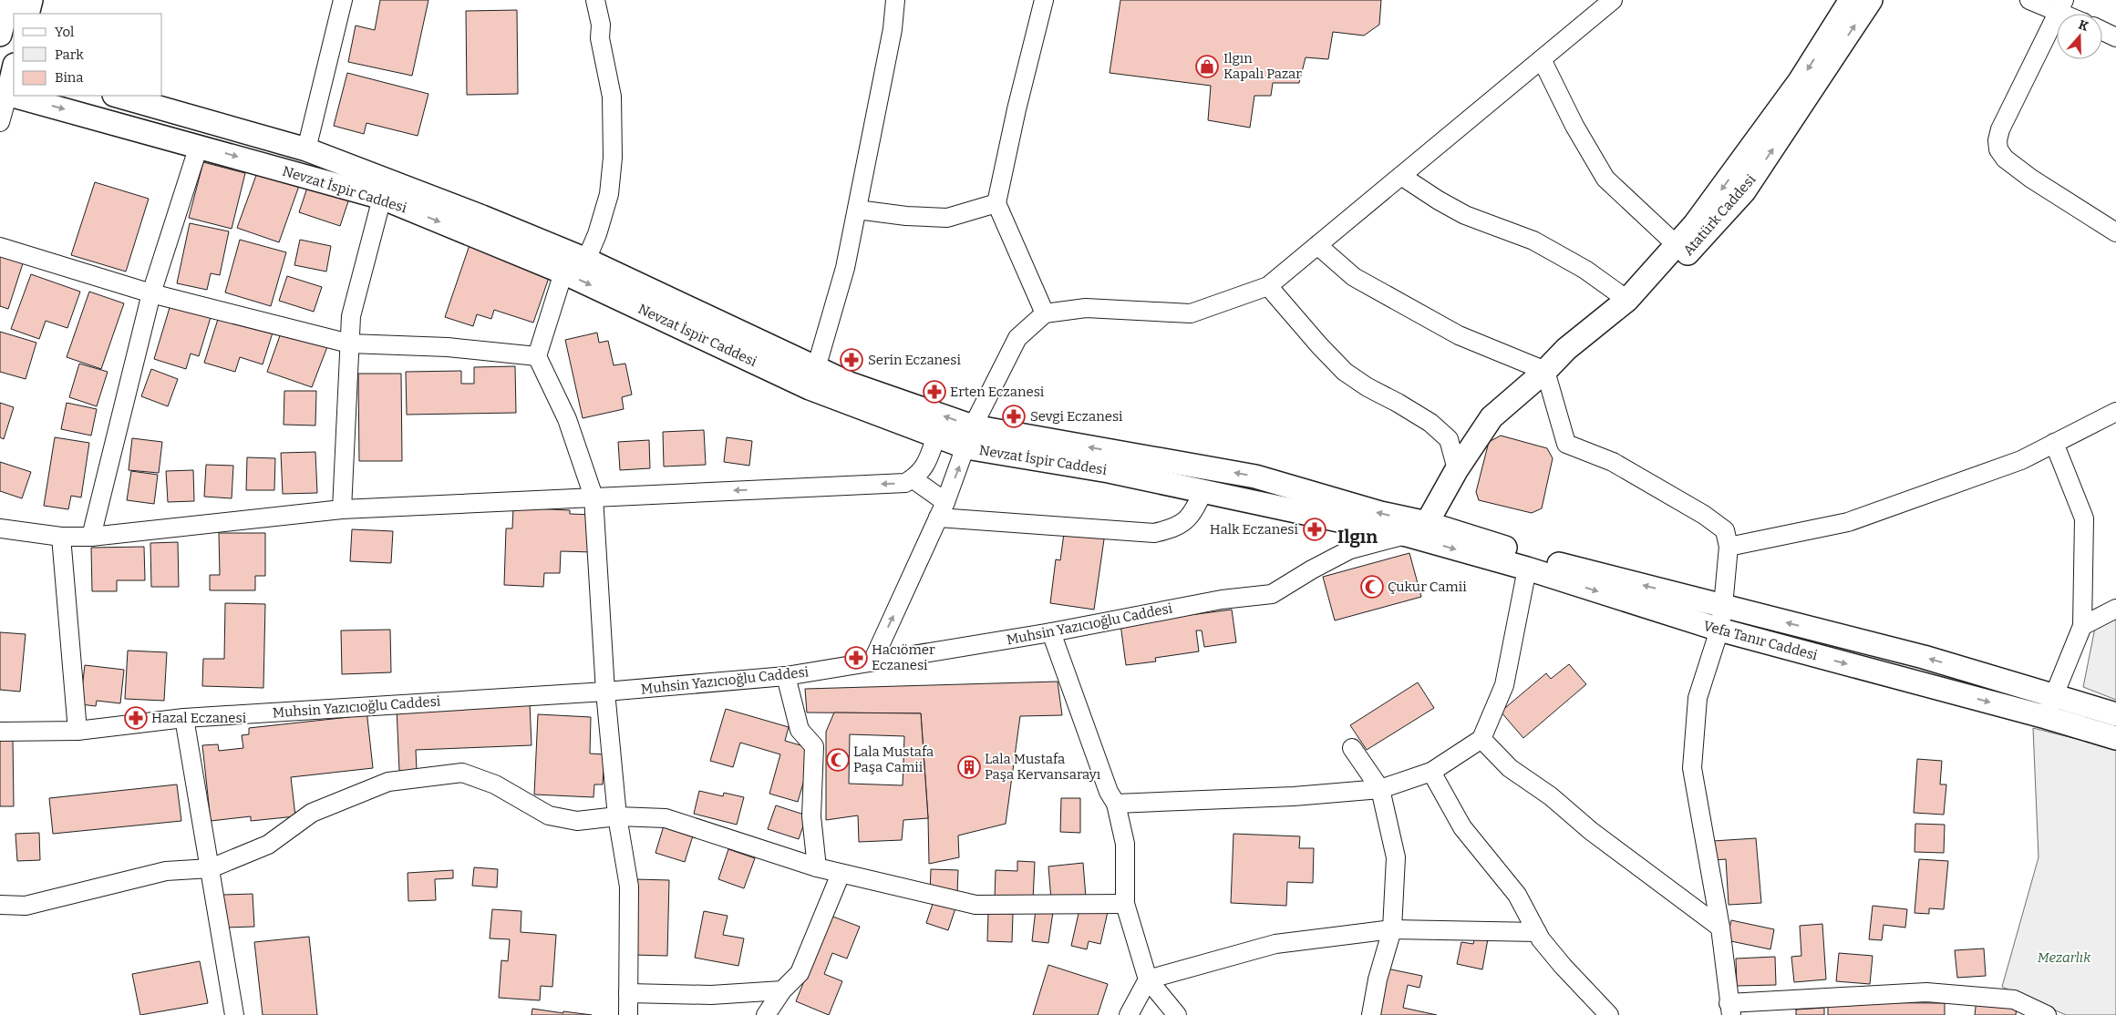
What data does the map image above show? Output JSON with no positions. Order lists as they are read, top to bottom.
{
  "streets": {
    "main road": ["Nevzat İspir Caddesi", "Atatürk Caddesi", "Vefa Tanır Caddesi"],
    "street": ["Muhsin Yazıcıoğlu Caddesi"]
  },
  "crossings": [
    ["Nevzat İspir Caddesi", "Atatürk Caddesi"],
    ["Nevzat İspir Caddesi", "Muhsin Yazıcıoğlu Caddesi"],
    ["Nevzat İspir Caddesi", "Vefa Tanır Caddesi"],
    ["Atatürk Caddesi", "Muhsin Yazıcıoğlu Caddesi"],
    ["Atatürk Caddesi", "Vefa Tanır Caddesi"],
    ["Muhsin Yazıcıoğlu Caddesi", "Vefa Tanır Caddesi"]
  ],
  "districts": ["Ilgın"],
  "parks": ["Mezarlık"],
  "places": {
    "shop": ["Ilgın Kapalı Pazar"],
    "pharmacy": [
      "Serin Eczanesi",
      "Erten Eczanesi",
      "Sevgi Eczanesi",
      "Halk Eczanesi",
      "Hacıömer Eczanesi",
      "Hazal Eczanesi"
    ],
    "mosque": ["Çukur Camii", "Lala Mustafa Paşa Camii"],
    "building": ["Lala Mustafa Paşa Kervansarayı"]
  },
  "legend": ["Yol", "Park", "Bina"],
  "north": "top"
}
